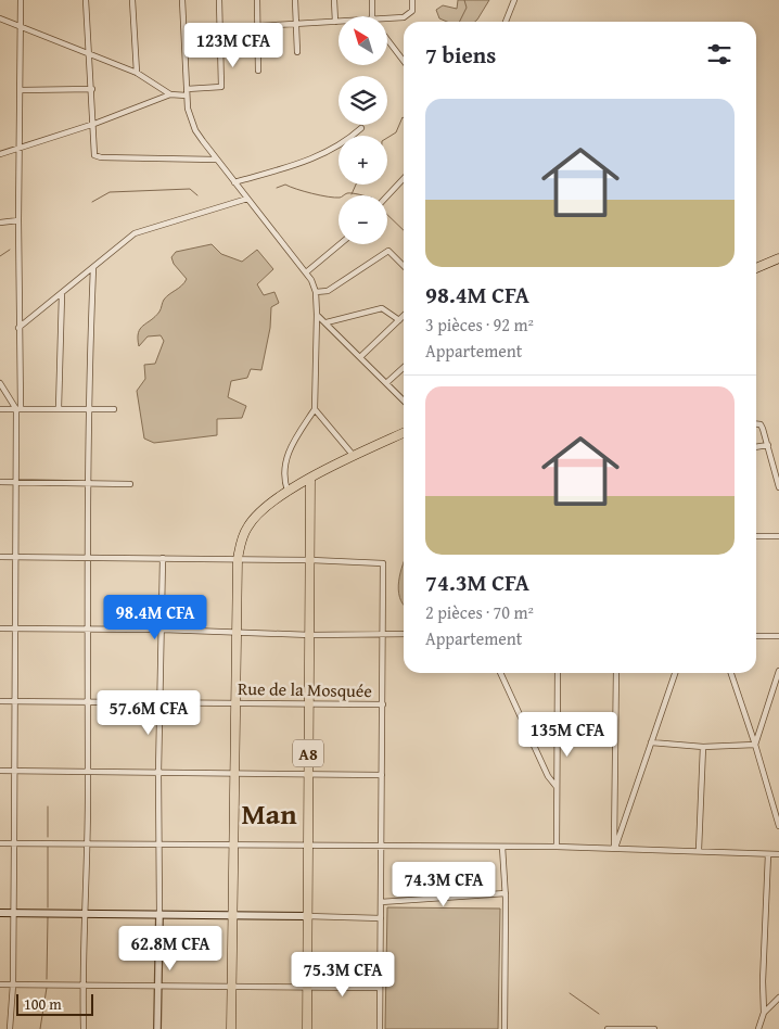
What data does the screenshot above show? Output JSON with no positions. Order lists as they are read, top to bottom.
{
  "streets": {
    "main road": ["A8"],
    "street": ["Rue de la Mosquée"]
  },
  "crossings": [
    ["Rue de la Mosquée", "A8"]
  ],
  "districts": ["Man"],
  "scale_bar": "100 m",
  "north": "top left",
  "page": {
    "map_buttons": ["+", "−"],
    "heading": "7 biens",
    "price": [
      "123M CFA",
      "98.4M CFA",
      "57.6M CFA",
      "135M CFA",
      "74.3M CFA",
      "62.8M CFA",
      "75.3M CFA"
    ],
    "list": [
      {
        "name": "98.4M CFA",
        "note": "3 pièces · 92 m² · Appartement"
      },
      {
        "name": "74.3M CFA",
        "note": "2 pièces · 70 m² · Appartement"
      }
    ],
    "scale": "100 m"
  }
}
